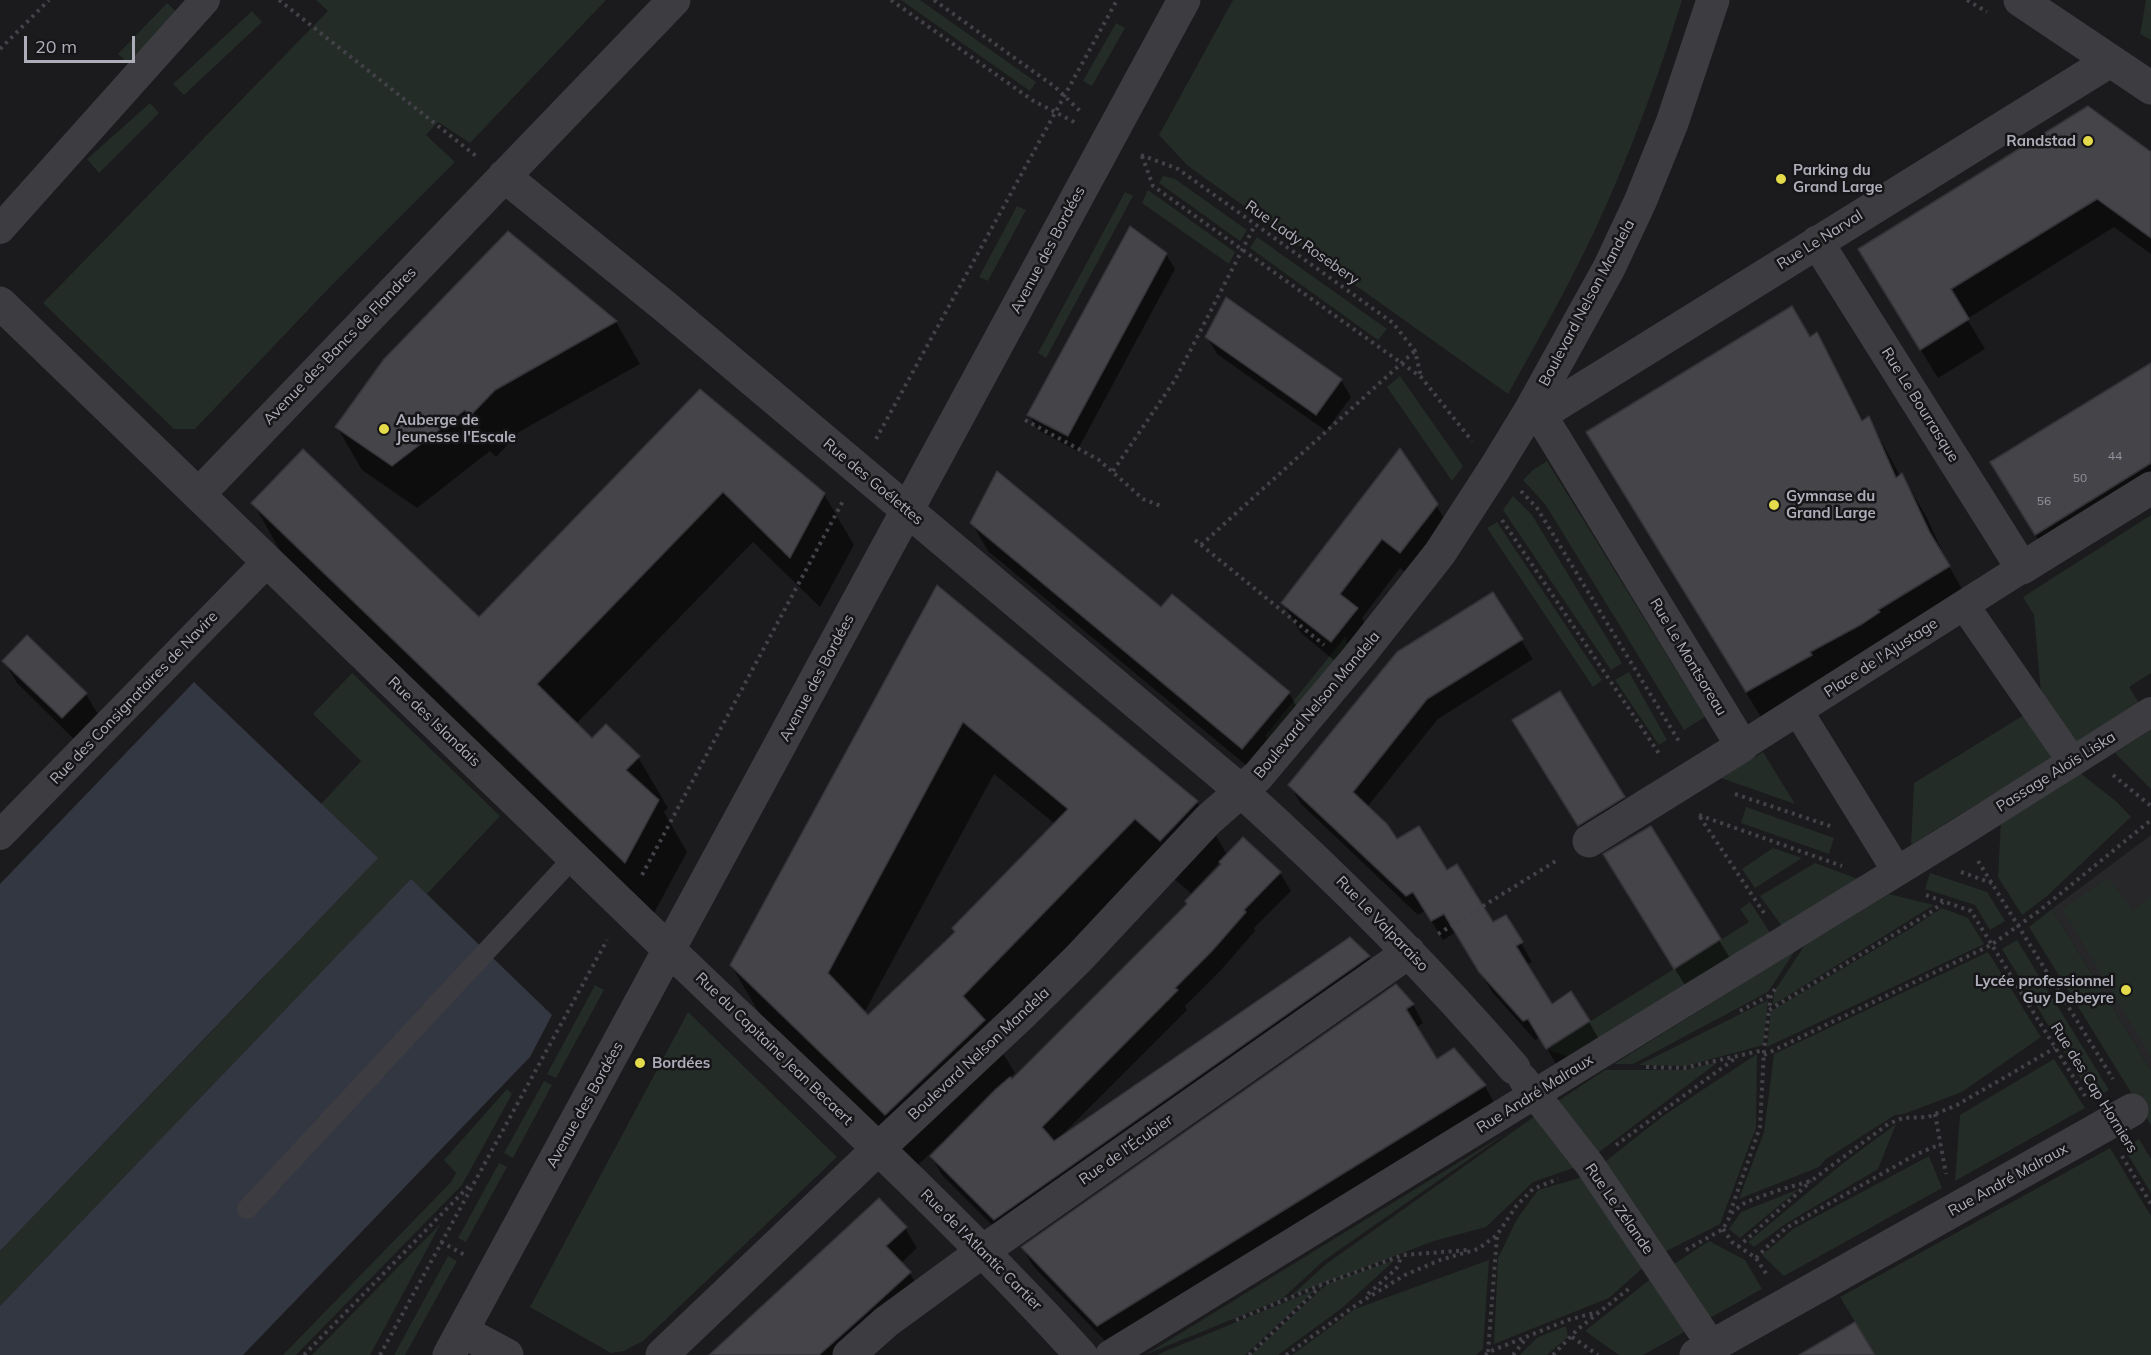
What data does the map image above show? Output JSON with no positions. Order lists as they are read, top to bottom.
{
  "streets": {
    "street": [
      "Rue Le Narval",
      "Avenue des Bordées",
      "Boulevard Nelson Mandela",
      "Avenue des Bancs de Flandres",
      "Rue Le Bourrasque",
      "Rue des Goélettes",
      "Rue Le Montsoreau",
      "Place de l'Ajustage",
      "Rue des Consignataires de Navire",
      "Rue des Islandais",
      "Passage Aloïs Liska",
      "Rue Le Valparaiso",
      "Rue du Capitaine Jean Becaert",
      "Rue André Malraux",
      "Rue de l'Écubier",
      "Rue Le Zélande",
      "Rue de l'Atlantic Cartier"
    ],
    "path": ["Rue Lady Rosebery", "Rue des Cap Horniers"]
  },
  "crossings": [
    ["Rue Le Narval", "Boulevard Nelson Mandela"],
    ["Rue Le Narval", "Rue Le Bourrasque"],
    ["Rue Le Narval", "Rue Le Montsoreau"],
    ["Rue Lady Rosebery", "Avenue des Bordées"],
    ["Rue Lady Rosebery", "Boulevard Nelson Mandela"],
    ["Avenue des Bordées", "Rue des Goélettes"],
    ["Avenue des Bordées", "Rue des Islandais"],
    ["Avenue des Bordées", "Rue du Capitaine Jean Becaert"],
    ["Boulevard Nelson Mandela", "Rue des Goélettes"],
    ["Boulevard Nelson Mandela", "Rue Le Montsoreau"],
    ["Boulevard Nelson Mandela", "Rue Le Valparaiso"],
    ["Boulevard Nelson Mandela", "Rue du Capitaine Jean Becaert"],
    ["Boulevard Nelson Mandela", "Rue de l'Atlantic Cartier"],
    ["Avenue des Bancs de Flandres", "Rue des Goélettes"],
    ["Avenue des Bancs de Flandres", "Rue des Islandais"],
    ["Rue Le Bourrasque", "Place de l'Ajustage"],
    ["Rue des Goélettes", "Rue Le Valparaiso"],
    ["Rue Le Montsoreau", "Place de l'Ajustage"],
    ["Rue des Consignataires de Navire", "Rue des Islandais"],
    ["Rue des Islandais", "Rue du Capitaine Jean Becaert"],
    ["Passage Aloïs Liska", "Rue des Cap Horniers"],
    ["Passage Aloïs Liska", "Rue André Malraux"],
    ["Rue Le Valparaiso", "Rue de l'Écubier"],
    ["Rue Le Valparaiso", "Rue Le Zélande"],
    ["Rue du Capitaine Jean Becaert", "Rue de l'Atlantic Cartier"],
    ["Rue des Cap Horniers", "Rue André Malraux"],
    ["Rue André Malraux", "Rue Le Zélande"],
    ["Rue de l'Écubier", "Rue de l'Atlantic Cartier"]
  ],
  "places": [
    "Randstad",
    "Parking du Grand Large",
    "Auberge de Jeunesse l'Escale",
    "Gymnase du Grand Large",
    "Lycée professionnel Guy Debeyre",
    "Bordées"
  ],
  "house_numbers": ["44", "50", "56"],
  "scale_bar": "20 m"
}
